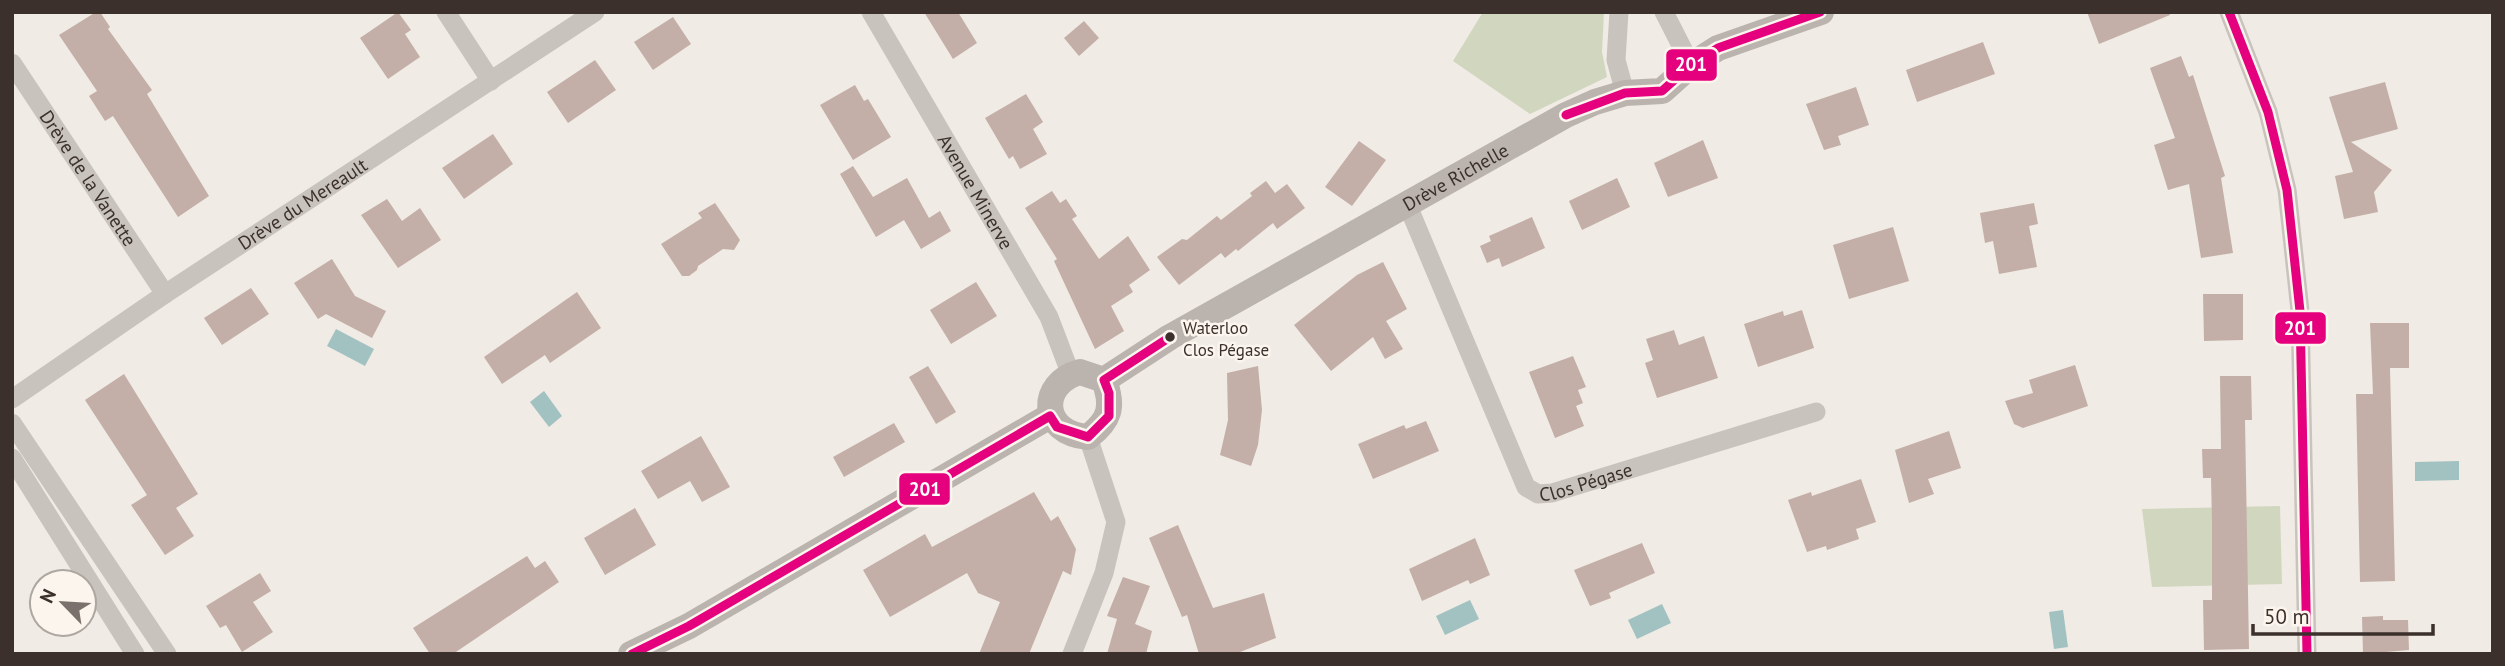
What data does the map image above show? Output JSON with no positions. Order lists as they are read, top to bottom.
{
  "streets": {
    "street": [
      "Drève Richelle",
      "Drève de la Vanette",
      "Avenue Minerve",
      "Drève du Mereault",
      "Clos Pégase"
    ]
  },
  "crossings": [
    ["Drève Richelle", "Avenue Minerve"],
    ["Drève Richelle", "Clos Pégase"],
    ["Drève de la Vanette", "Drève du Mereault"]
  ],
  "places": ["Waterloo Clos Pégase"],
  "lines": ["transit line 201"],
  "scale_bar": "50 m",
  "north": "top left"
}
